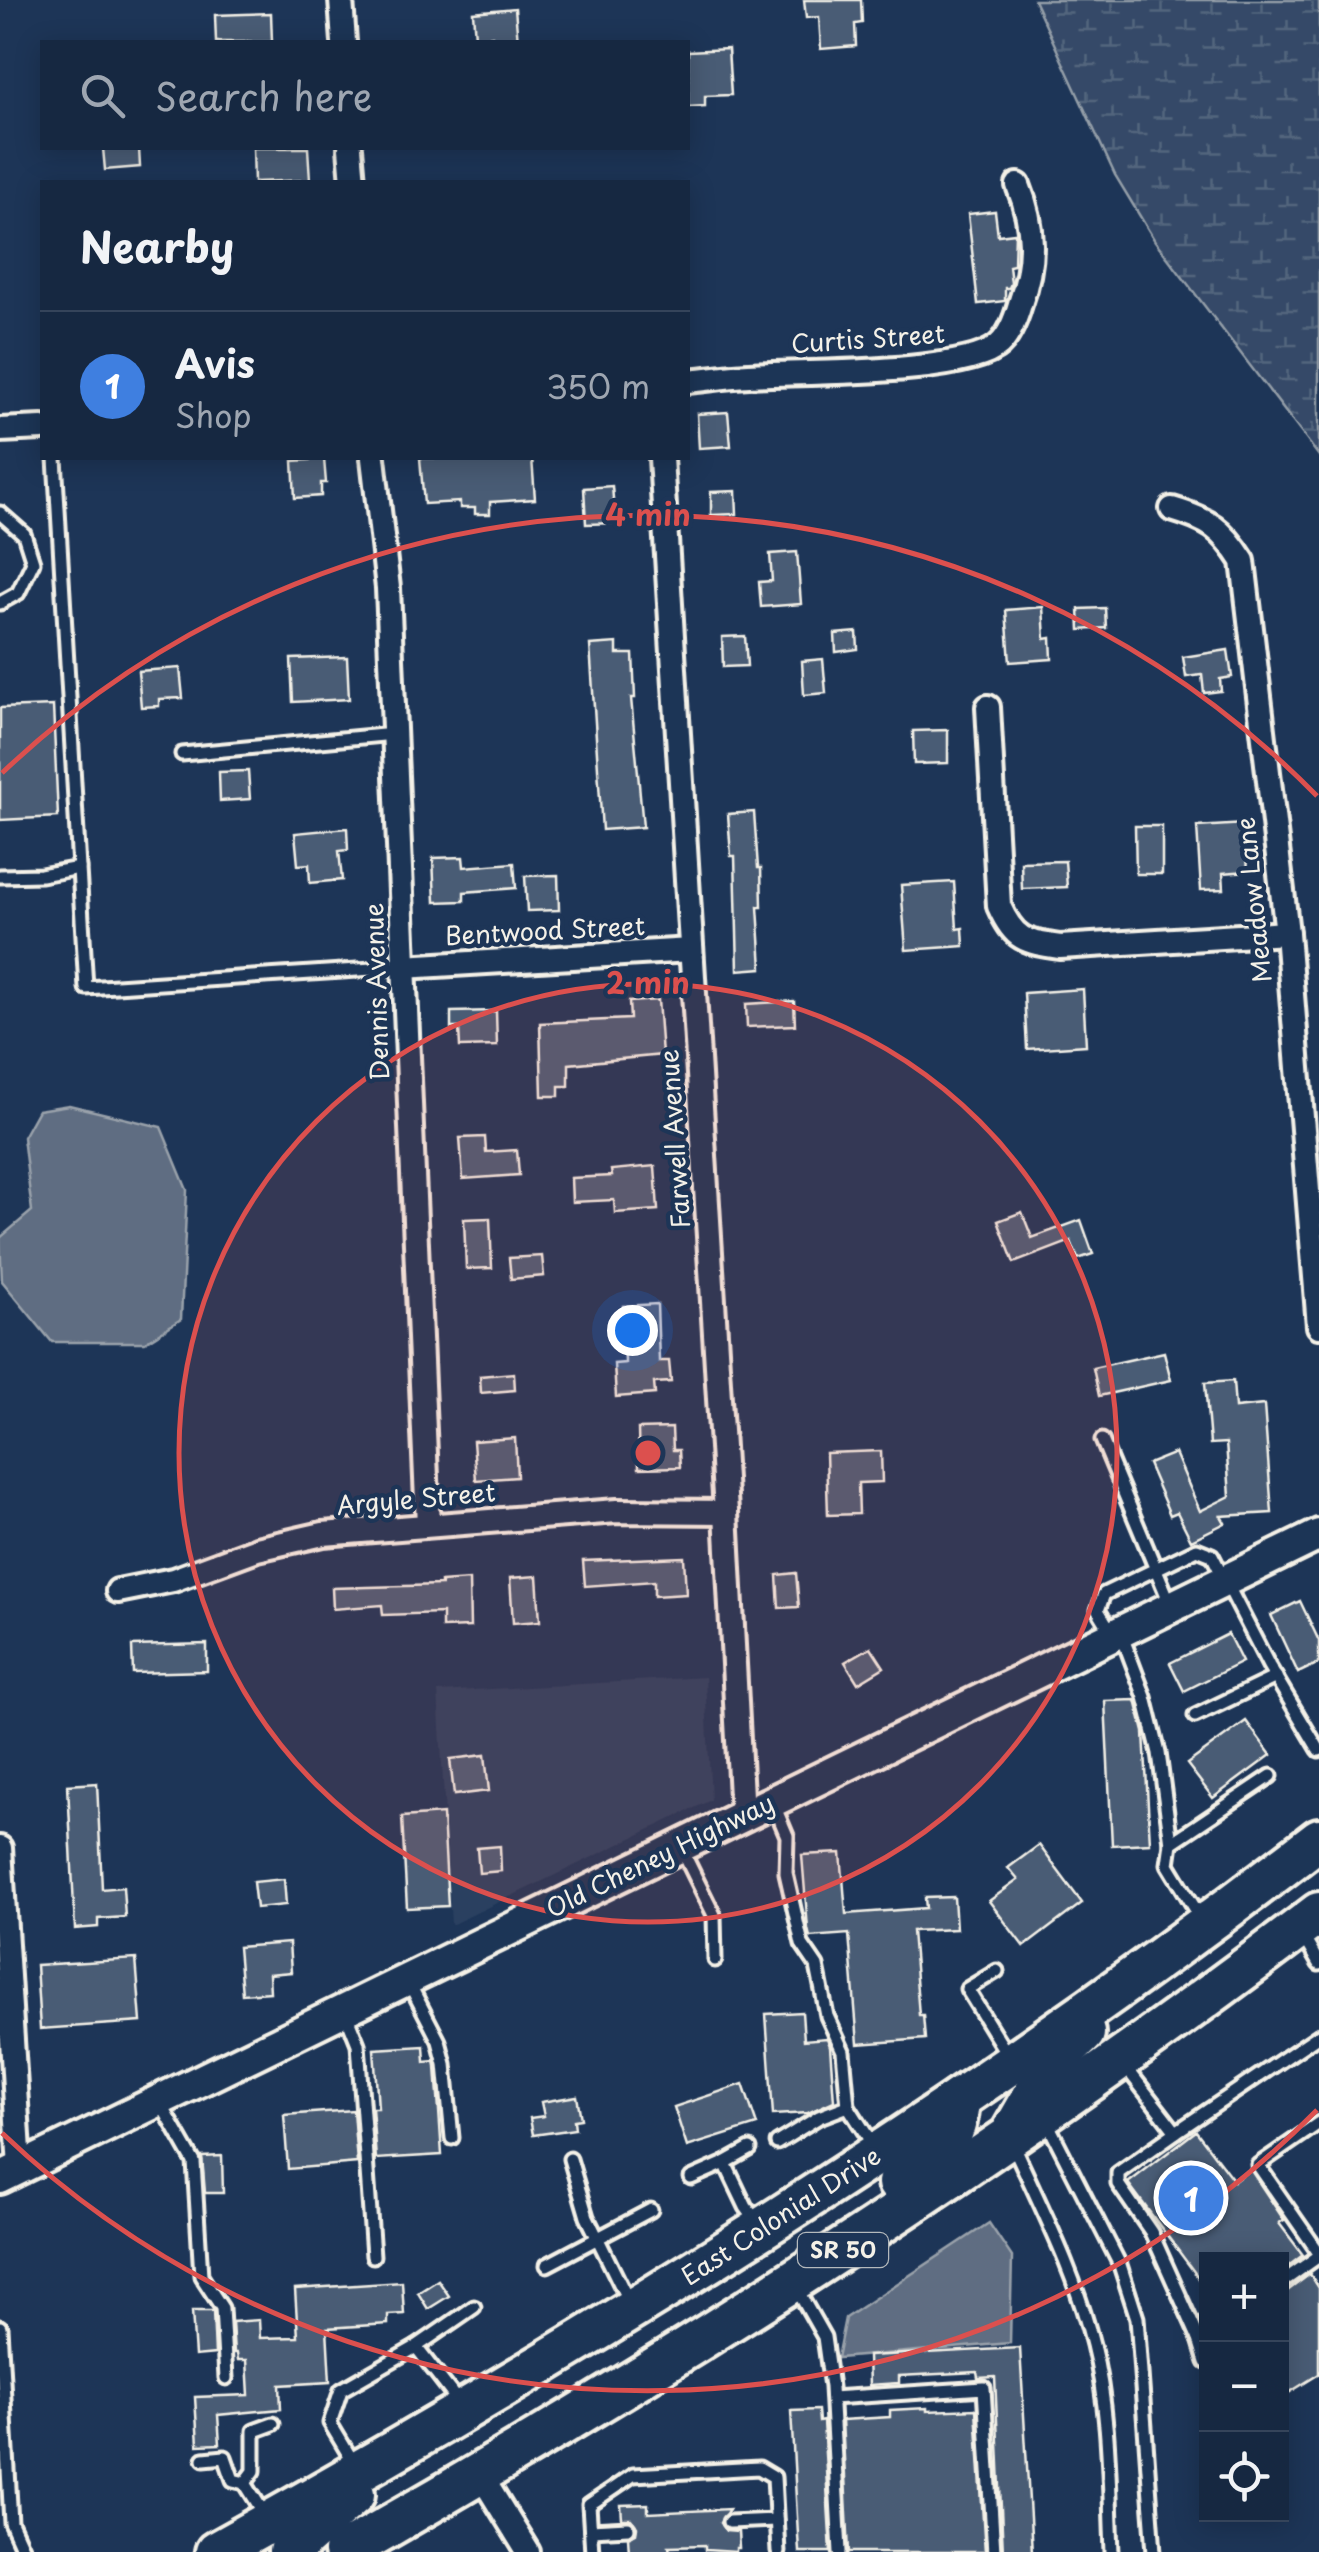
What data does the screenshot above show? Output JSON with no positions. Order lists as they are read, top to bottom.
{
  "streets": {
    "highway": ["East Colonial Drive", "SR 50"],
    "street": [
      "Curtis Street",
      "Meadow Lane",
      "Bentwood Street",
      "Dennis Avenue",
      "Farwell Avenue",
      "Argyle Street",
      "Old Cheney Highway"
    ]
  },
  "crossings": [
    ["Bentwood Street", "Dennis Avenue"],
    ["Bentwood Street", "Farwell Avenue"],
    ["Dennis Avenue", "Argyle Street"],
    ["Farwell Avenue", "Argyle Street"],
    ["Farwell Avenue", "Old Cheney Highway"]
  ],
  "page": {
    "search": "Search here",
    "heading": "Nearby",
    "list": [
      {
        "mark": "1",
        "name": "Avis",
        "note": "Shop",
        "value": "350 m"
      }
    ],
    "pins": "1",
    "map_buttons": ["+", "−"]
  },
  "rings": ["4 min", "2 min"]
}
